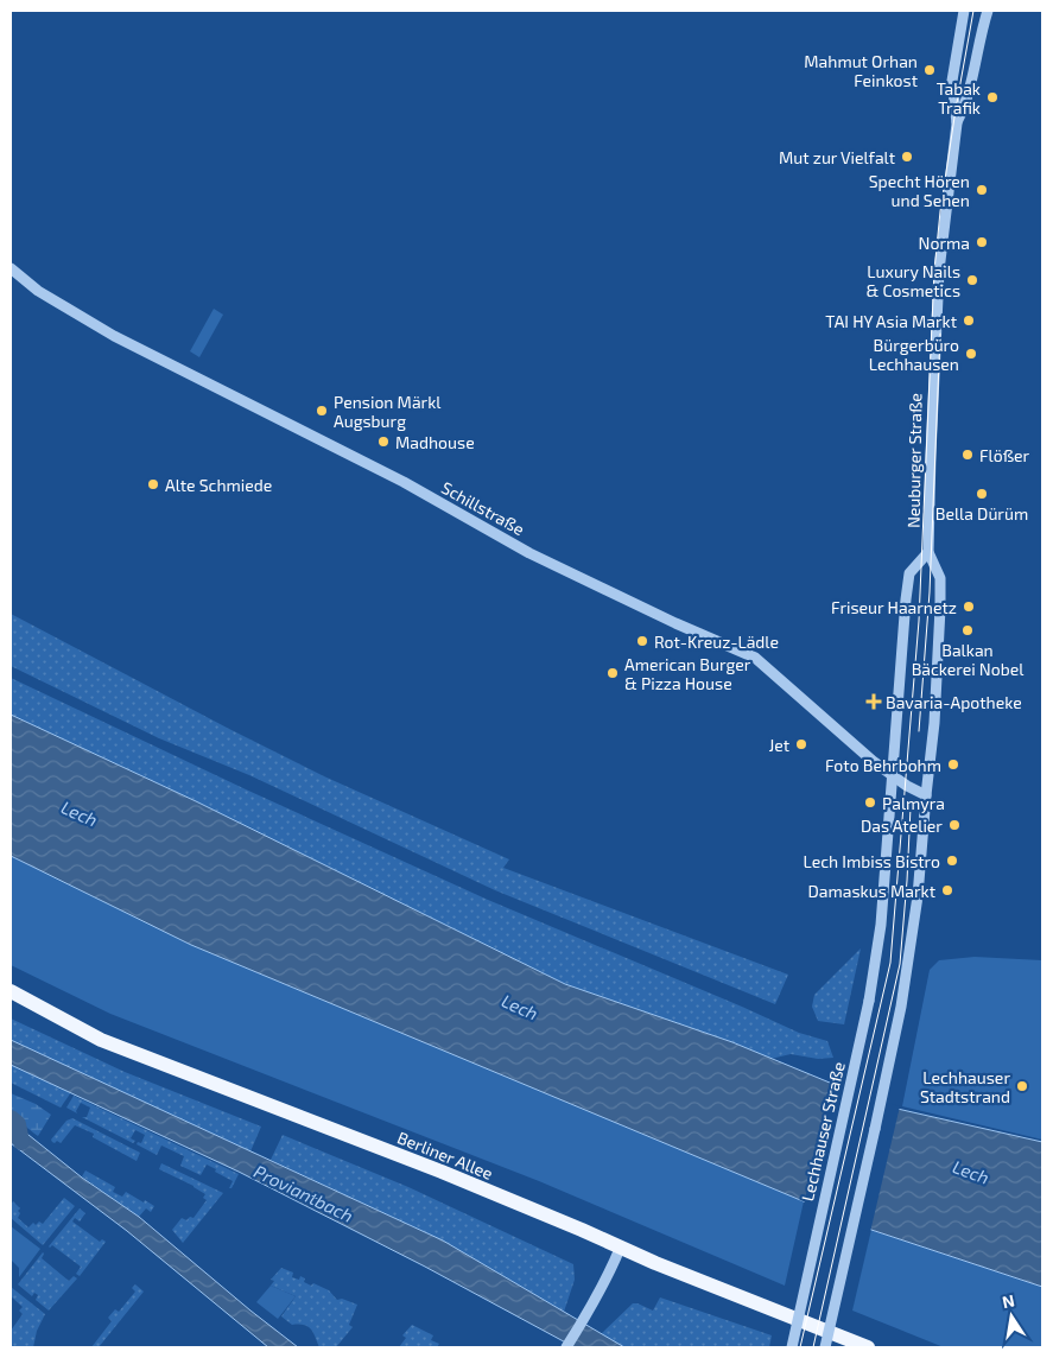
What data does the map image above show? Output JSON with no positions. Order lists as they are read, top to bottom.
{
  "streets": {
    "main road": ["Berliner Allee"],
    "street": ["Neuburger Straße", "Schillstraße", "Lechhauser Straße"]
  },
  "crossings": [
    ["Neuburger Straße", "Schillstraße"],
    ["Neuburger Straße", "Lechhauser Straße"]
  ],
  "water": ["Lech", "Proviantbach"],
  "places": {
    "other": [
      "Mahmut Orhan Feinkost",
      "Tabak Trafik",
      "Mut zur Vielfalt",
      "Specht Hören und Sehen",
      "Norma",
      "Luxury Nails & Cosmetics",
      "TAI HY Asia Markt",
      "Bürgerbüro Lechhausen",
      "Pension Märkl Augsburg",
      "Madhouse",
      "Flößer",
      "Alte Schmiede",
      "Bella Dürüm",
      "Friseur Haarnetz",
      "Balkan Bäckerei Nobel",
      "Rot-Kreuz-Lädle",
      "American Burger & Pizza House",
      "Jet",
      "Foto Behrbohm",
      "Palmyra",
      "Das Atelier",
      "Lech Imbiss Bistro",
      "Damaskus Markt",
      "Lechhauser Stadtstrand"
    ],
    "health": ["Bavaria-Apotheke"]
  },
  "north": "top"
}
